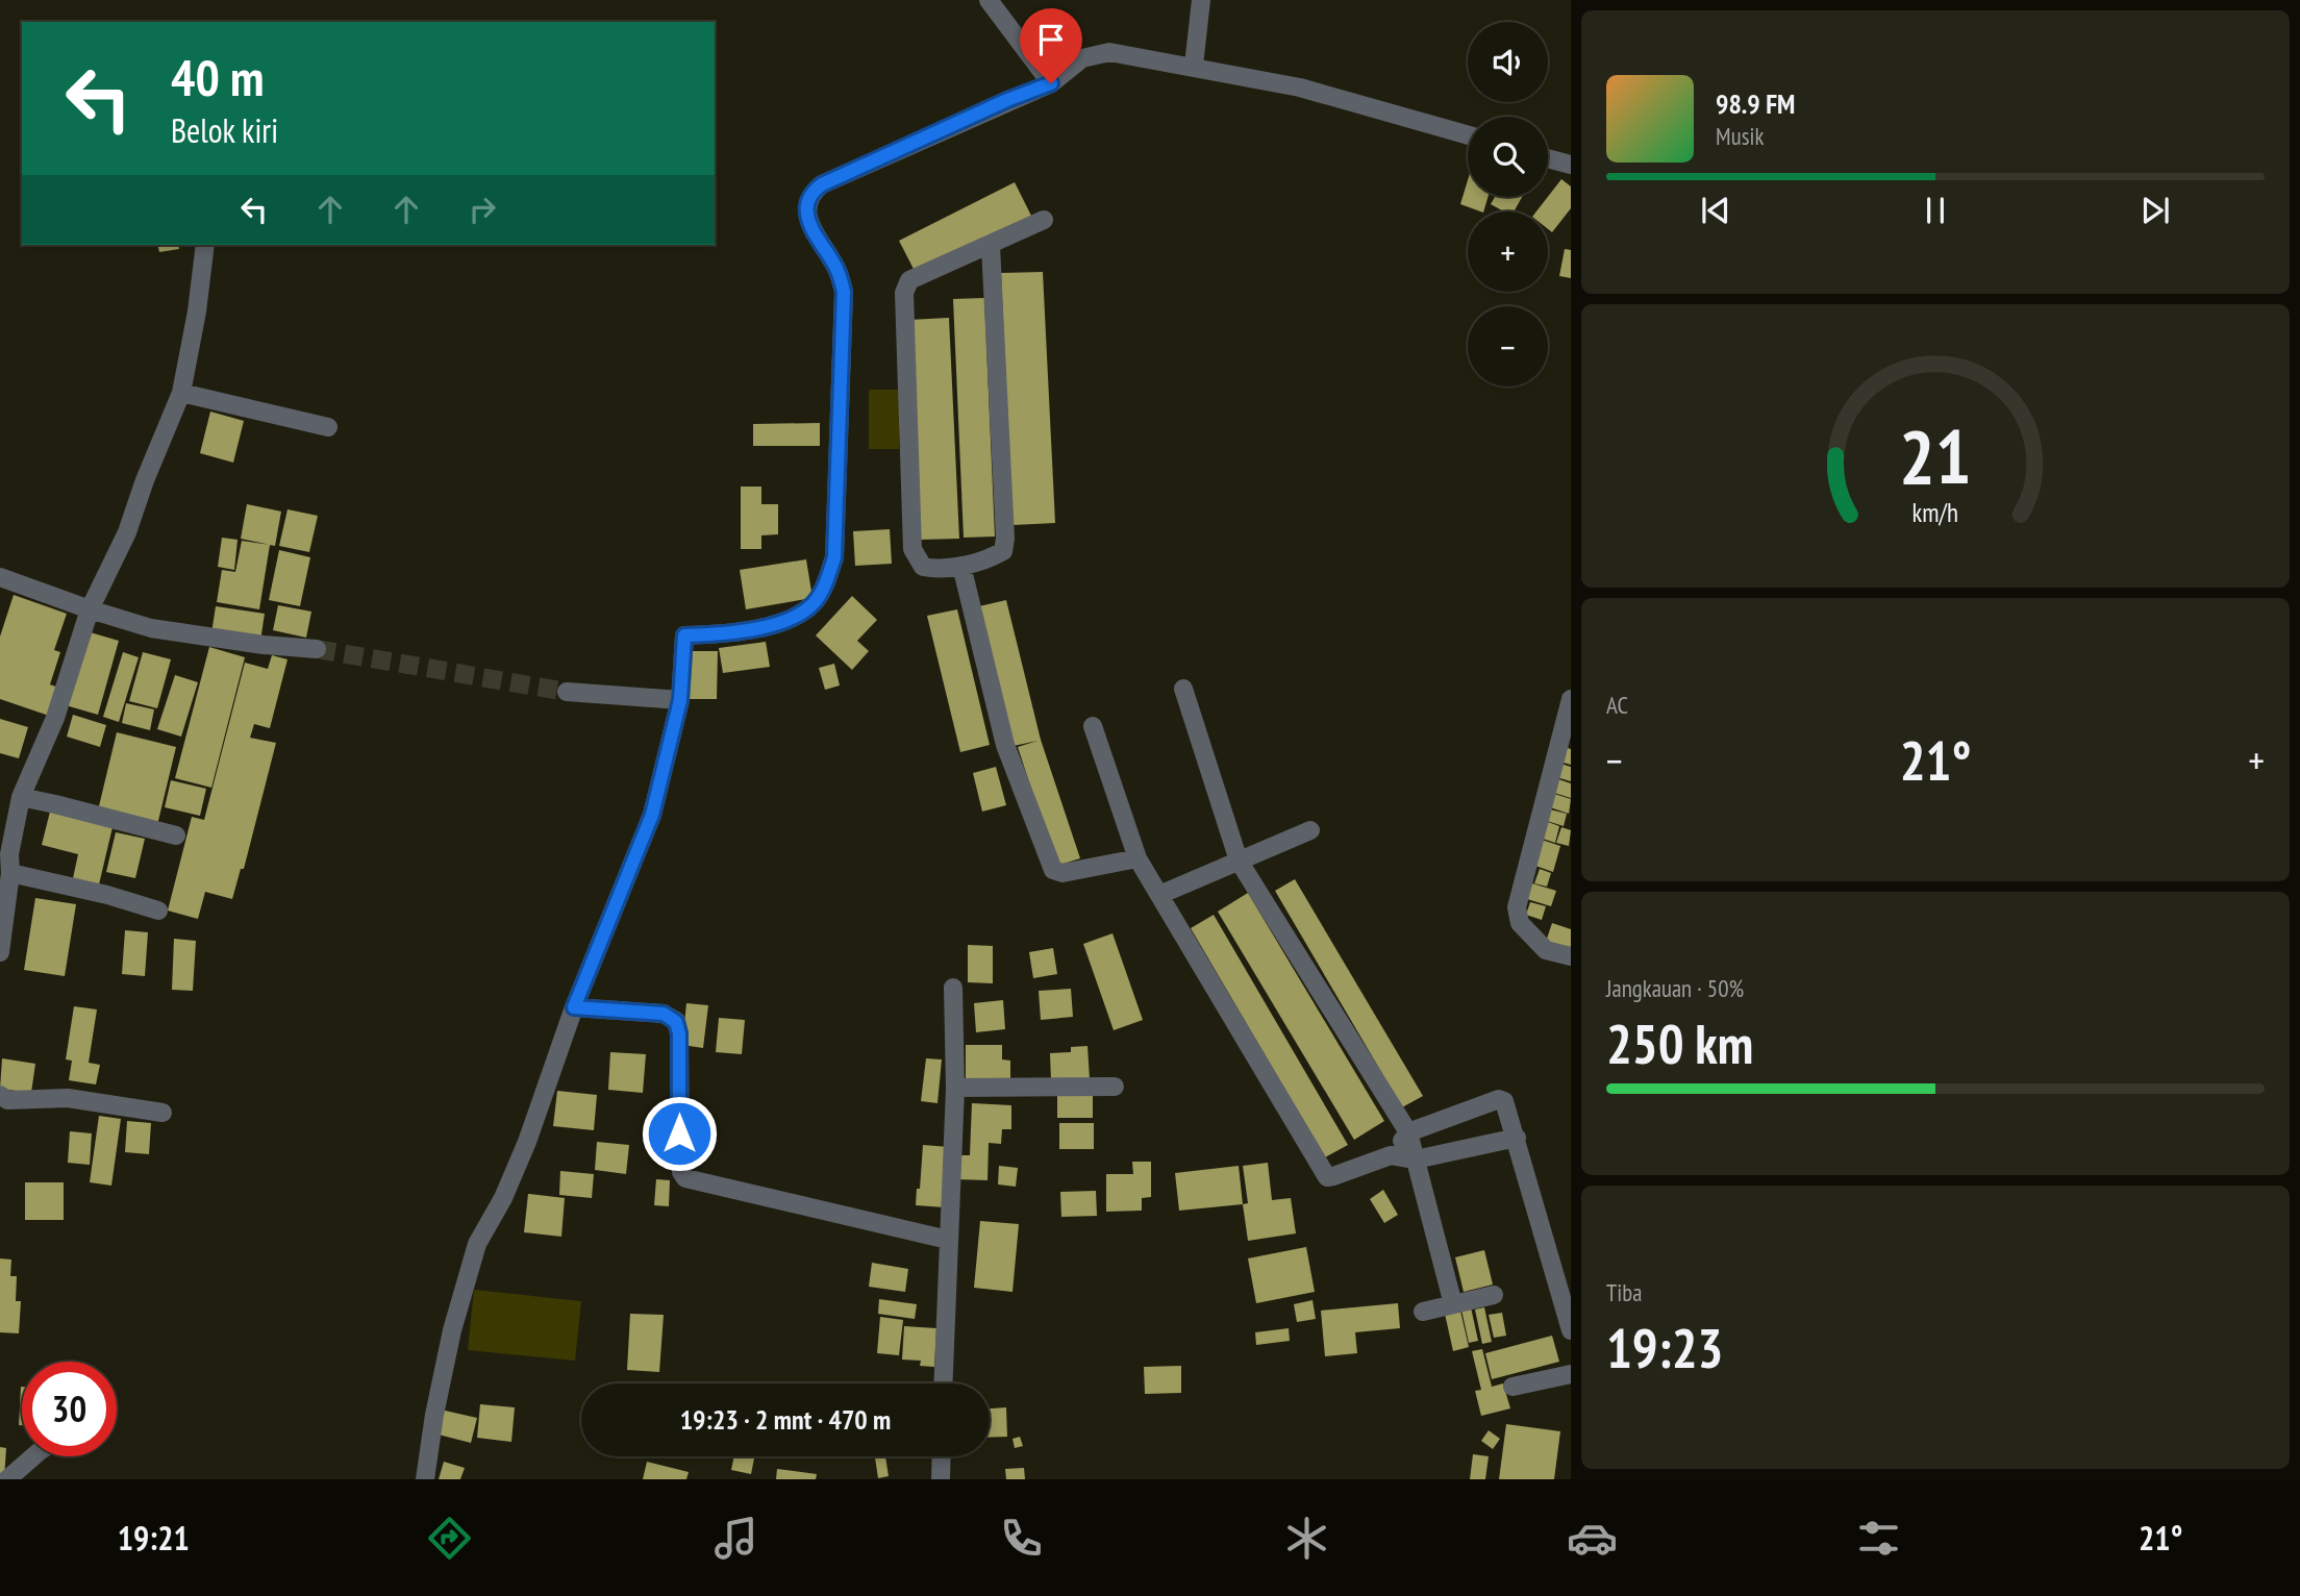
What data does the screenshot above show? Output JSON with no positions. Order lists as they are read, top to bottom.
{
  "page": {
    "map_buttons": ["+", "−"],
    "turn": ["40 m", "Belok kiri"],
    "song": ["98.9 FM", "Musik"],
    "tile": [
      "AC",
      ["Jangkauan · 50%", "250 km"],
      ["Tiba", "19:23"]
    ],
    "heat": ["−", "21°", "+"],
    "limit": "30",
    "trip": "19:23 · 2 mnt · 470 m",
    "tabs": ["19:21", "21°"],
    "gauge": ["21", "km/h"]
  }
}
